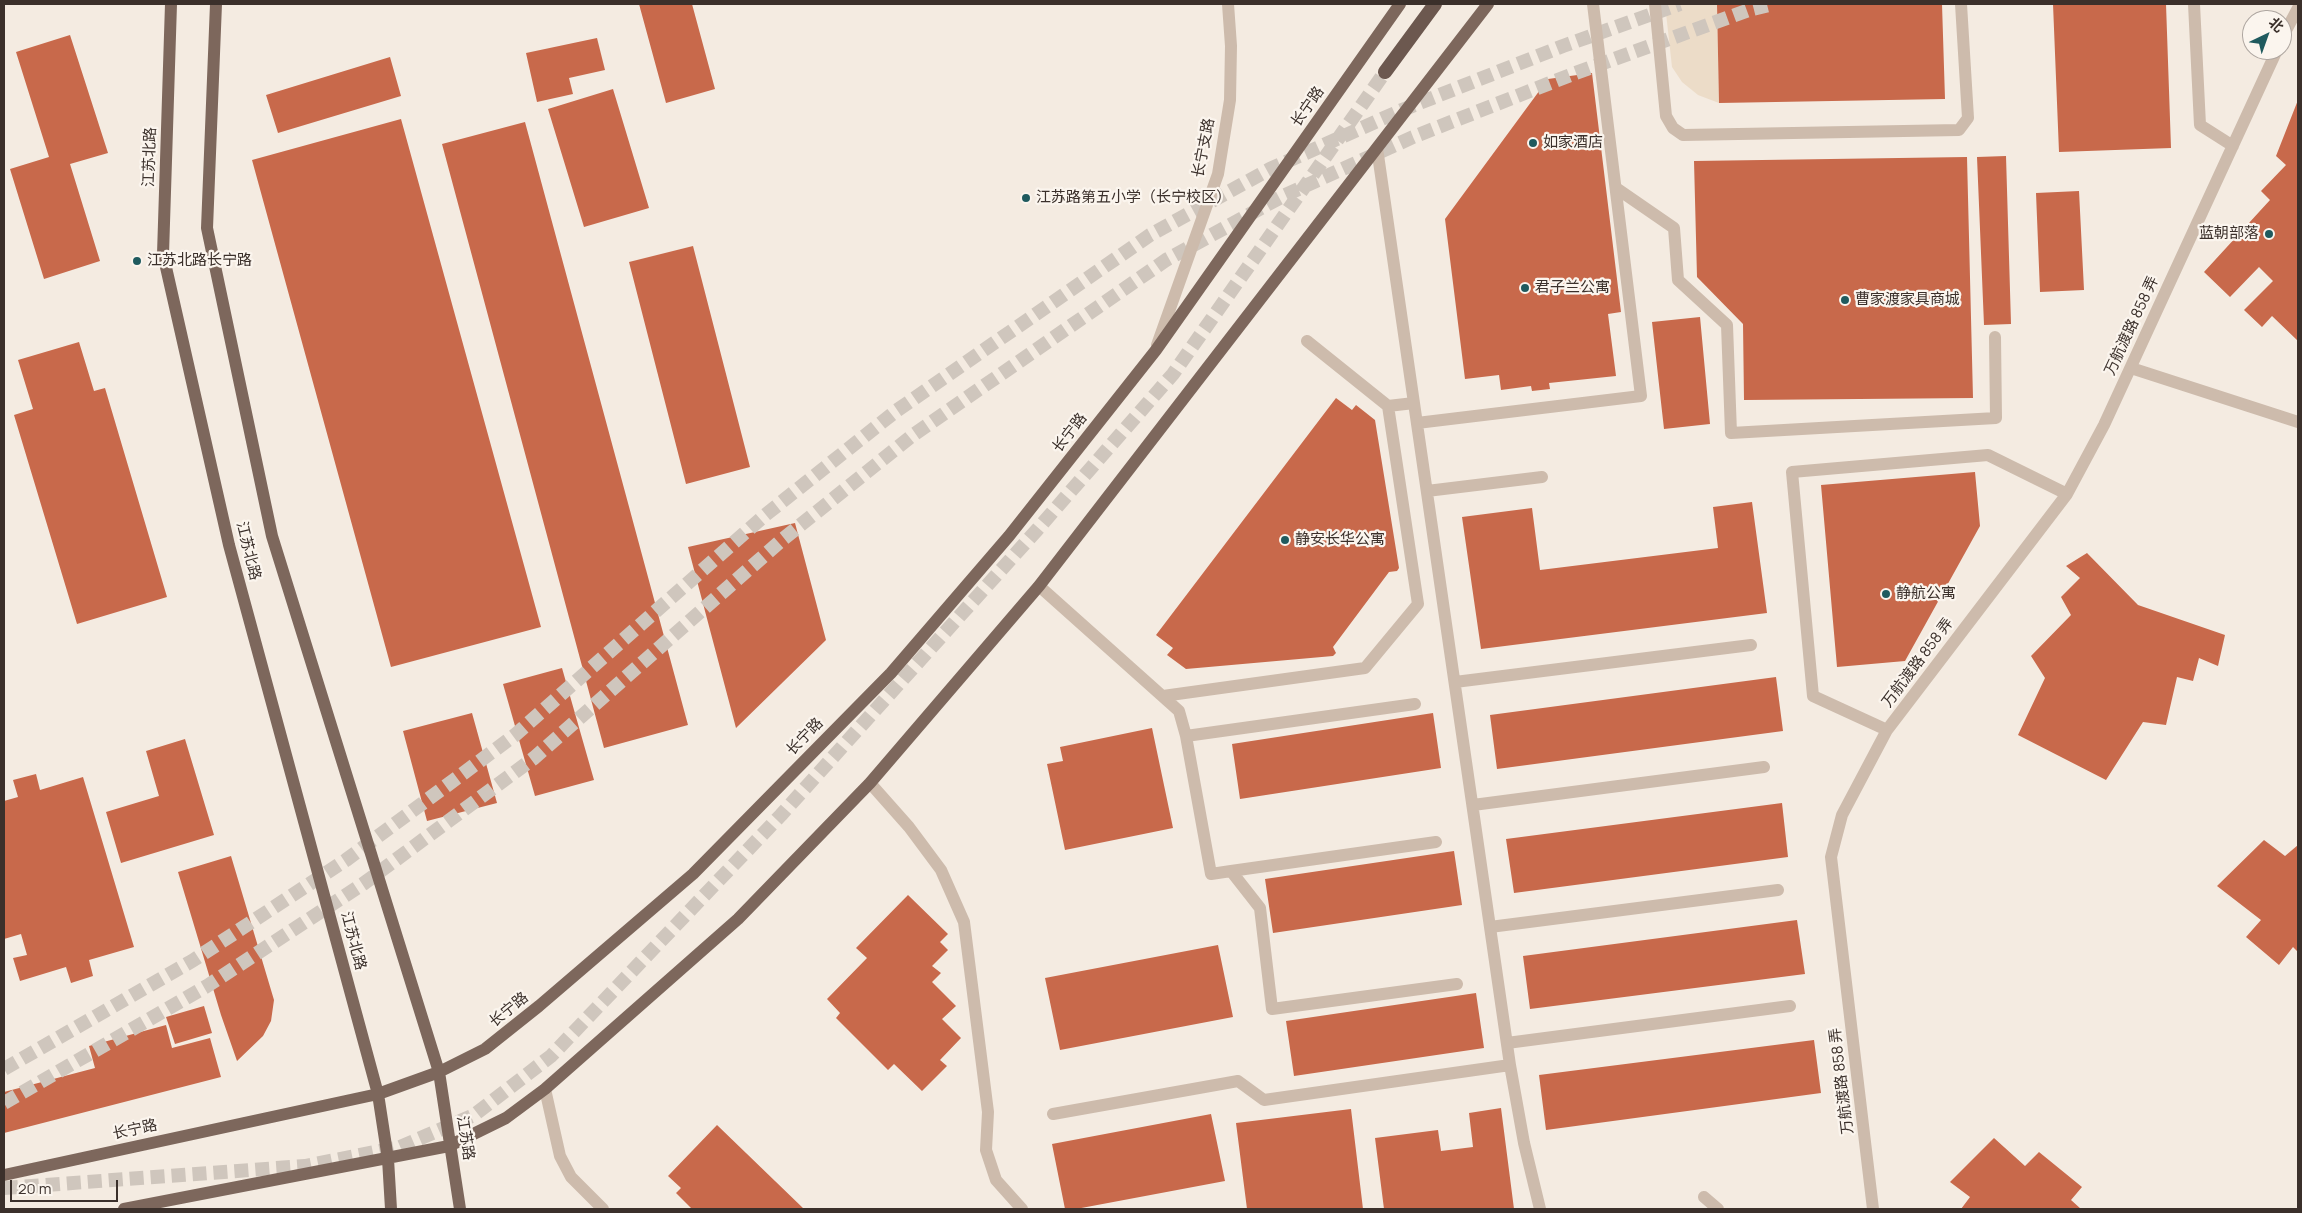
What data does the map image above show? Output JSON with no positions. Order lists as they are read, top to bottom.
{
  "streets": {
    "main road": ["长宁路", "江苏北路", "江苏路"],
    "street": ["长宁支路", "万航渡路 858 弄"]
  },
  "crossings": [
    ["长宁路", "长宁支路"],
    ["长宁路", "江苏北路"],
    ["长宁路", "江苏路"],
    ["江苏北路", "江苏路"]
  ],
  "places": [
    "如家酒店",
    "江苏路第五小学（长宁校区）",
    "蓝朝部落",
    "江苏北路长宁路",
    "君子兰公寓",
    "曹家渡家具商城",
    "静安长华公寓",
    "静航公寓"
  ],
  "scale_bar": "20 m",
  "north": "top right"
}
